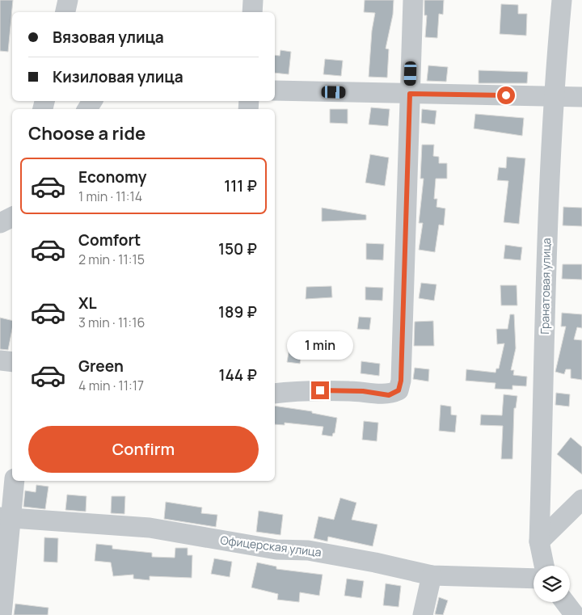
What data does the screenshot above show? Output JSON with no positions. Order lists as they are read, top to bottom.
{
  "streets": {
    "street": ["Гранатовая улица", "Офицерская улица"]
  },
  "page": {
    "banner": ["Вязовая улица", "Кизиловая улица"],
    "heading": "Choose a ride",
    "list": [
      {
        "name": "Economy",
        "note": "1 min · 11:14",
        "value": "111 ₽"
      },
      {
        "name": "Comfort",
        "note": "2 min · 11:15",
        "value": "150 ₽"
      },
      {
        "name": "XL",
        "note": "3 min · 11:16",
        "value": "189 ₽"
      },
      {
        "name": "Green",
        "note": "4 min · 11:17",
        "value": "144 ₽"
      }
    ],
    "bubble": "1 min",
    "buttons": "Confirm"
  }
}
